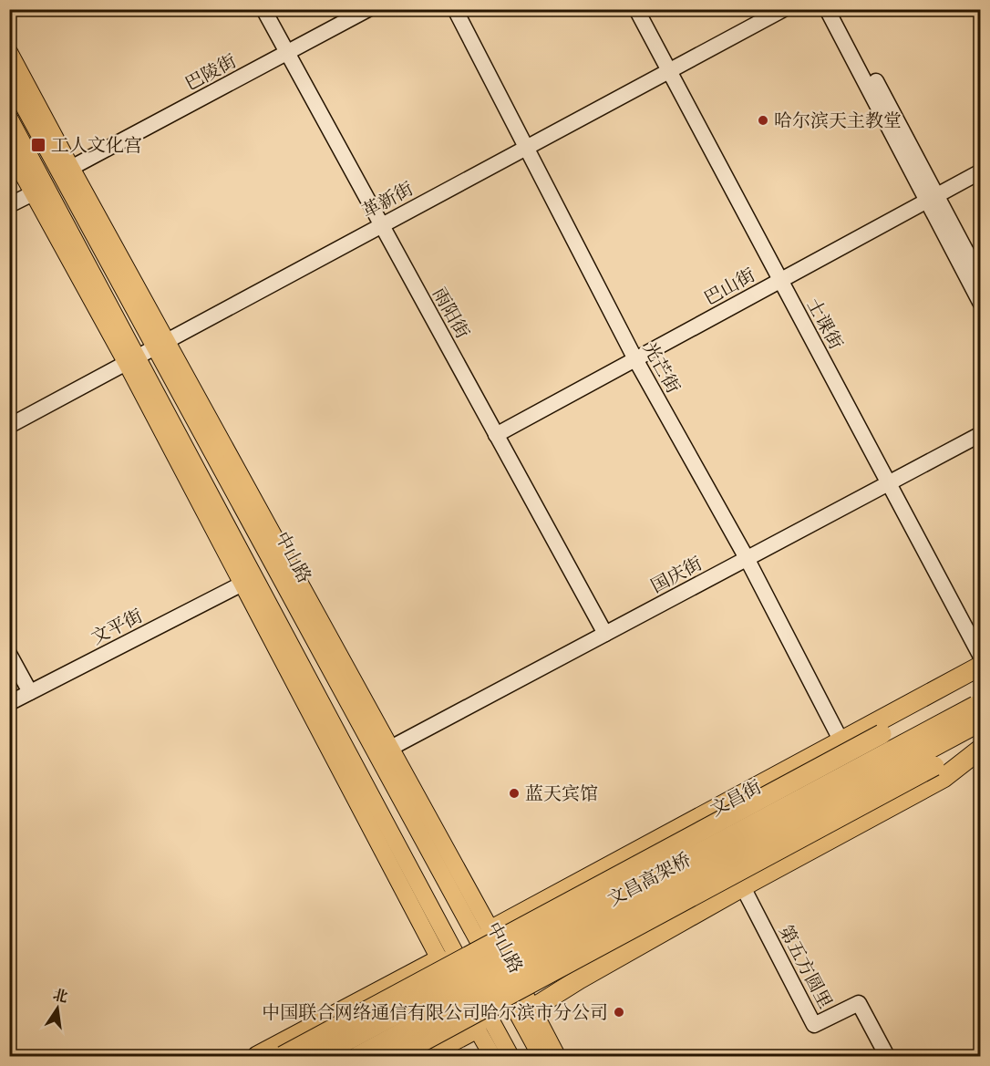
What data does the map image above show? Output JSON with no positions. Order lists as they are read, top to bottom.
{
  "streets": {
    "highway": ["文昌街", "文昌高架桥"],
    "main road": ["中山路"],
    "street": [
      "巴陵街",
      "革新街",
      "巴山街",
      "雨阳街",
      "士课街",
      "光芒街",
      "国庆街",
      "文平街",
      "第五方圆里"
    ]
  },
  "crossings": [
    ["巴陵街", "雨阳街"],
    ["革新街", "雨阳街"],
    ["革新街", "士课街"],
    ["革新街", "光芒街"],
    ["革新街", "中山路"],
    ["巴山街", "雨阳街"],
    ["巴山街", "士课街"],
    ["巴山街", "光芒街"],
    ["雨阳街", "国庆街"],
    ["士课街", "国庆街"],
    ["光芒街", "国庆街"],
    ["光芒街", "文昌街"]
  ],
  "places": {
    "other": ["哈尔滨天主教堂", "蓝天宾馆", "中国联合网络通信有限公司哈尔滨市分公司"],
    "transit": ["工人文化宫"]
  },
  "north": "top"
}
